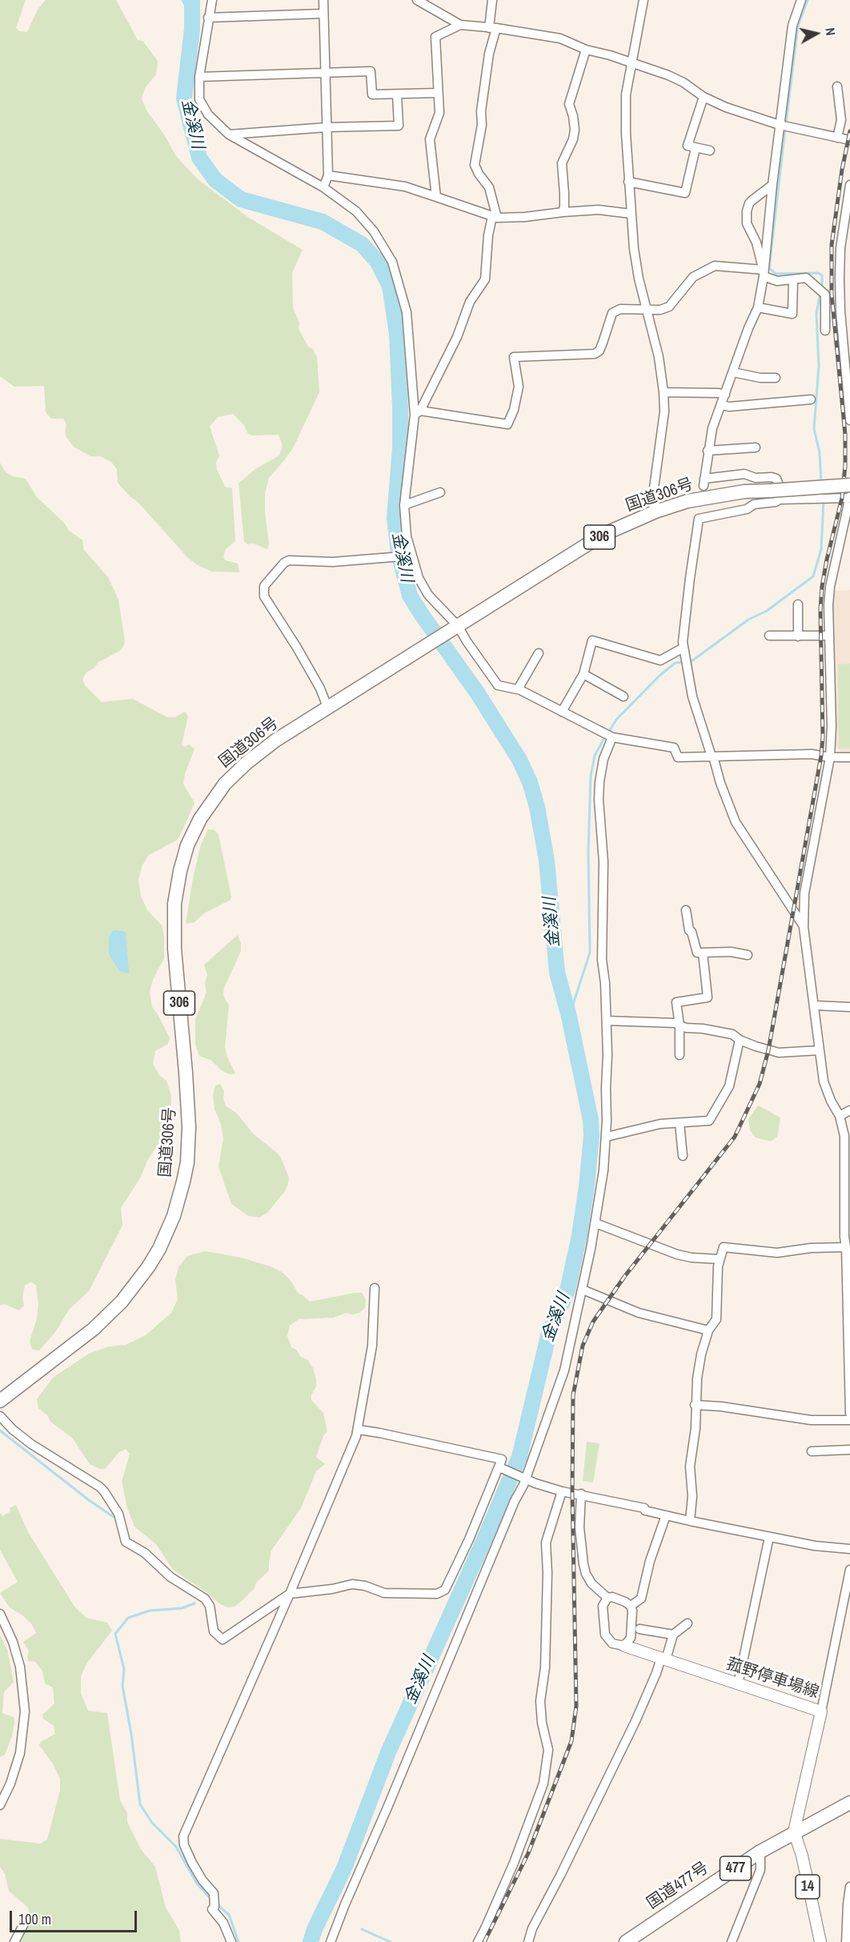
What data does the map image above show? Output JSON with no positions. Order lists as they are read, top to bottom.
{
  "streets": {
    "highway": [
      "国道306号",
      "306",
      "477",
      "国道477号"
    ],
    "main road": ["菰野停車場線", "14"]
  },
  "crossings": [
    ["菰野停車場線", "国道477号"],
    ["菰野停車場線", "14"],
    ["国道477号", "14"]
  ],
  "water": ["金溪川"],
  "scale_bar": "100 m",
  "north": "right"
}
